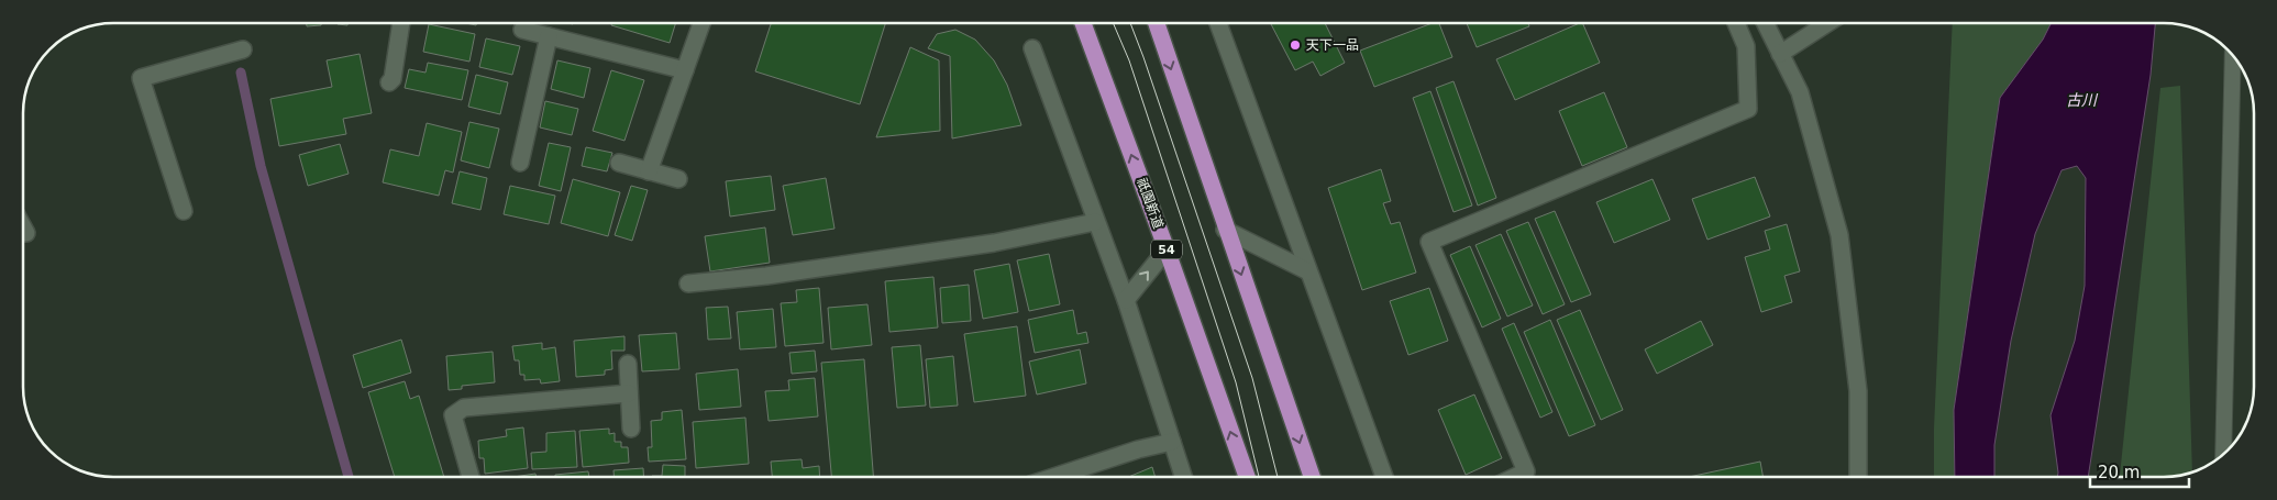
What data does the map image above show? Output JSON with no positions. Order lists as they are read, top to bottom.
{
  "streets": {
    "highway": ["祇園新道", "54"]
  },
  "water": ["古川"],
  "places": ["天下一品"],
  "scale_bar": "20 m"
}
